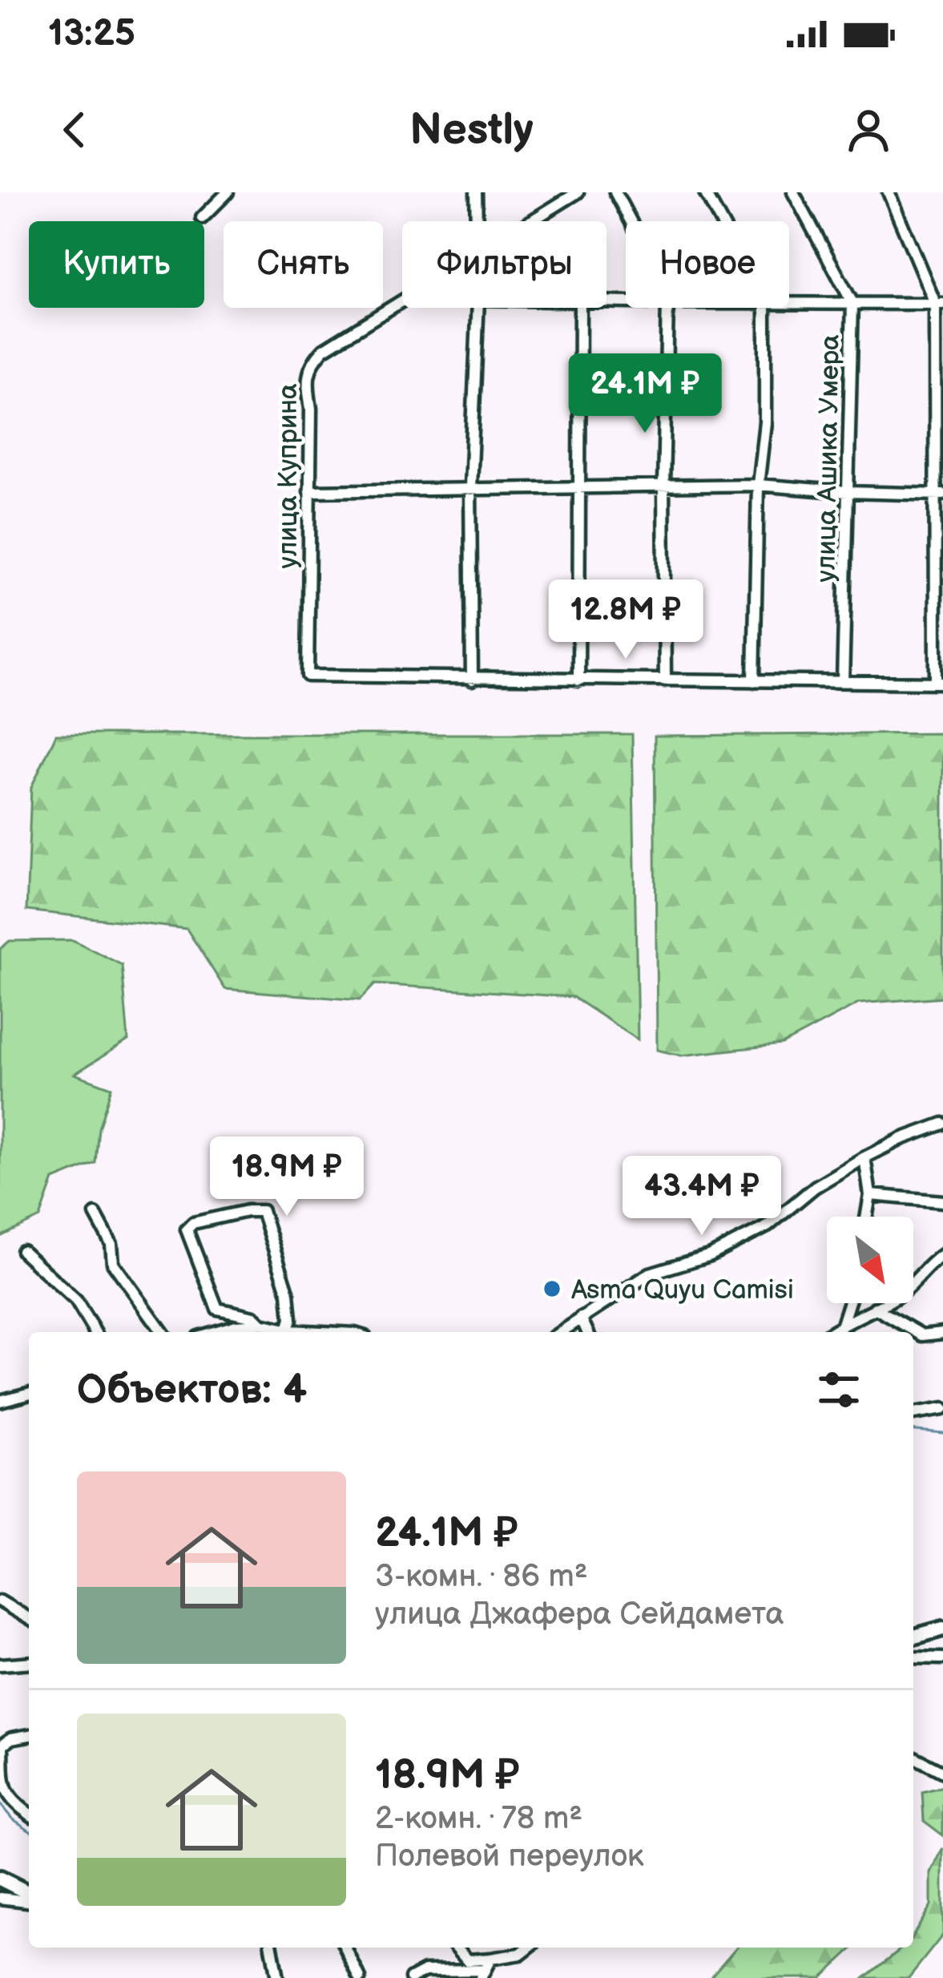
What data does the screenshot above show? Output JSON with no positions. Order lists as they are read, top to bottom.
{
  "streets": {
    "street": ["улица Ашика Умера", "улица Куприна"]
  },
  "places": ["Asma Quyu Camisi"],
  "north": "bottom right",
  "page": {
    "status": "13:25",
    "header": "Nestly",
    "chip": [
      "Купить",
      "Снять",
      "Фильтры",
      "Новое"
    ],
    "price": [
      "24.1M ₽",
      "12.8M ₽",
      "18.9M ₽",
      "43.4M ₽"
    ],
    "heading": "Объектов: 4",
    "list": [
      {
        "name": "24.1M ₽",
        "note": "3-комн. · 86 m² · улица Джафера Сейдамета"
      },
      {
        "name": "18.9M ₽",
        "note": "2-комн. · 78 m² · Полевой переулок"
      }
    ]
  }
}
